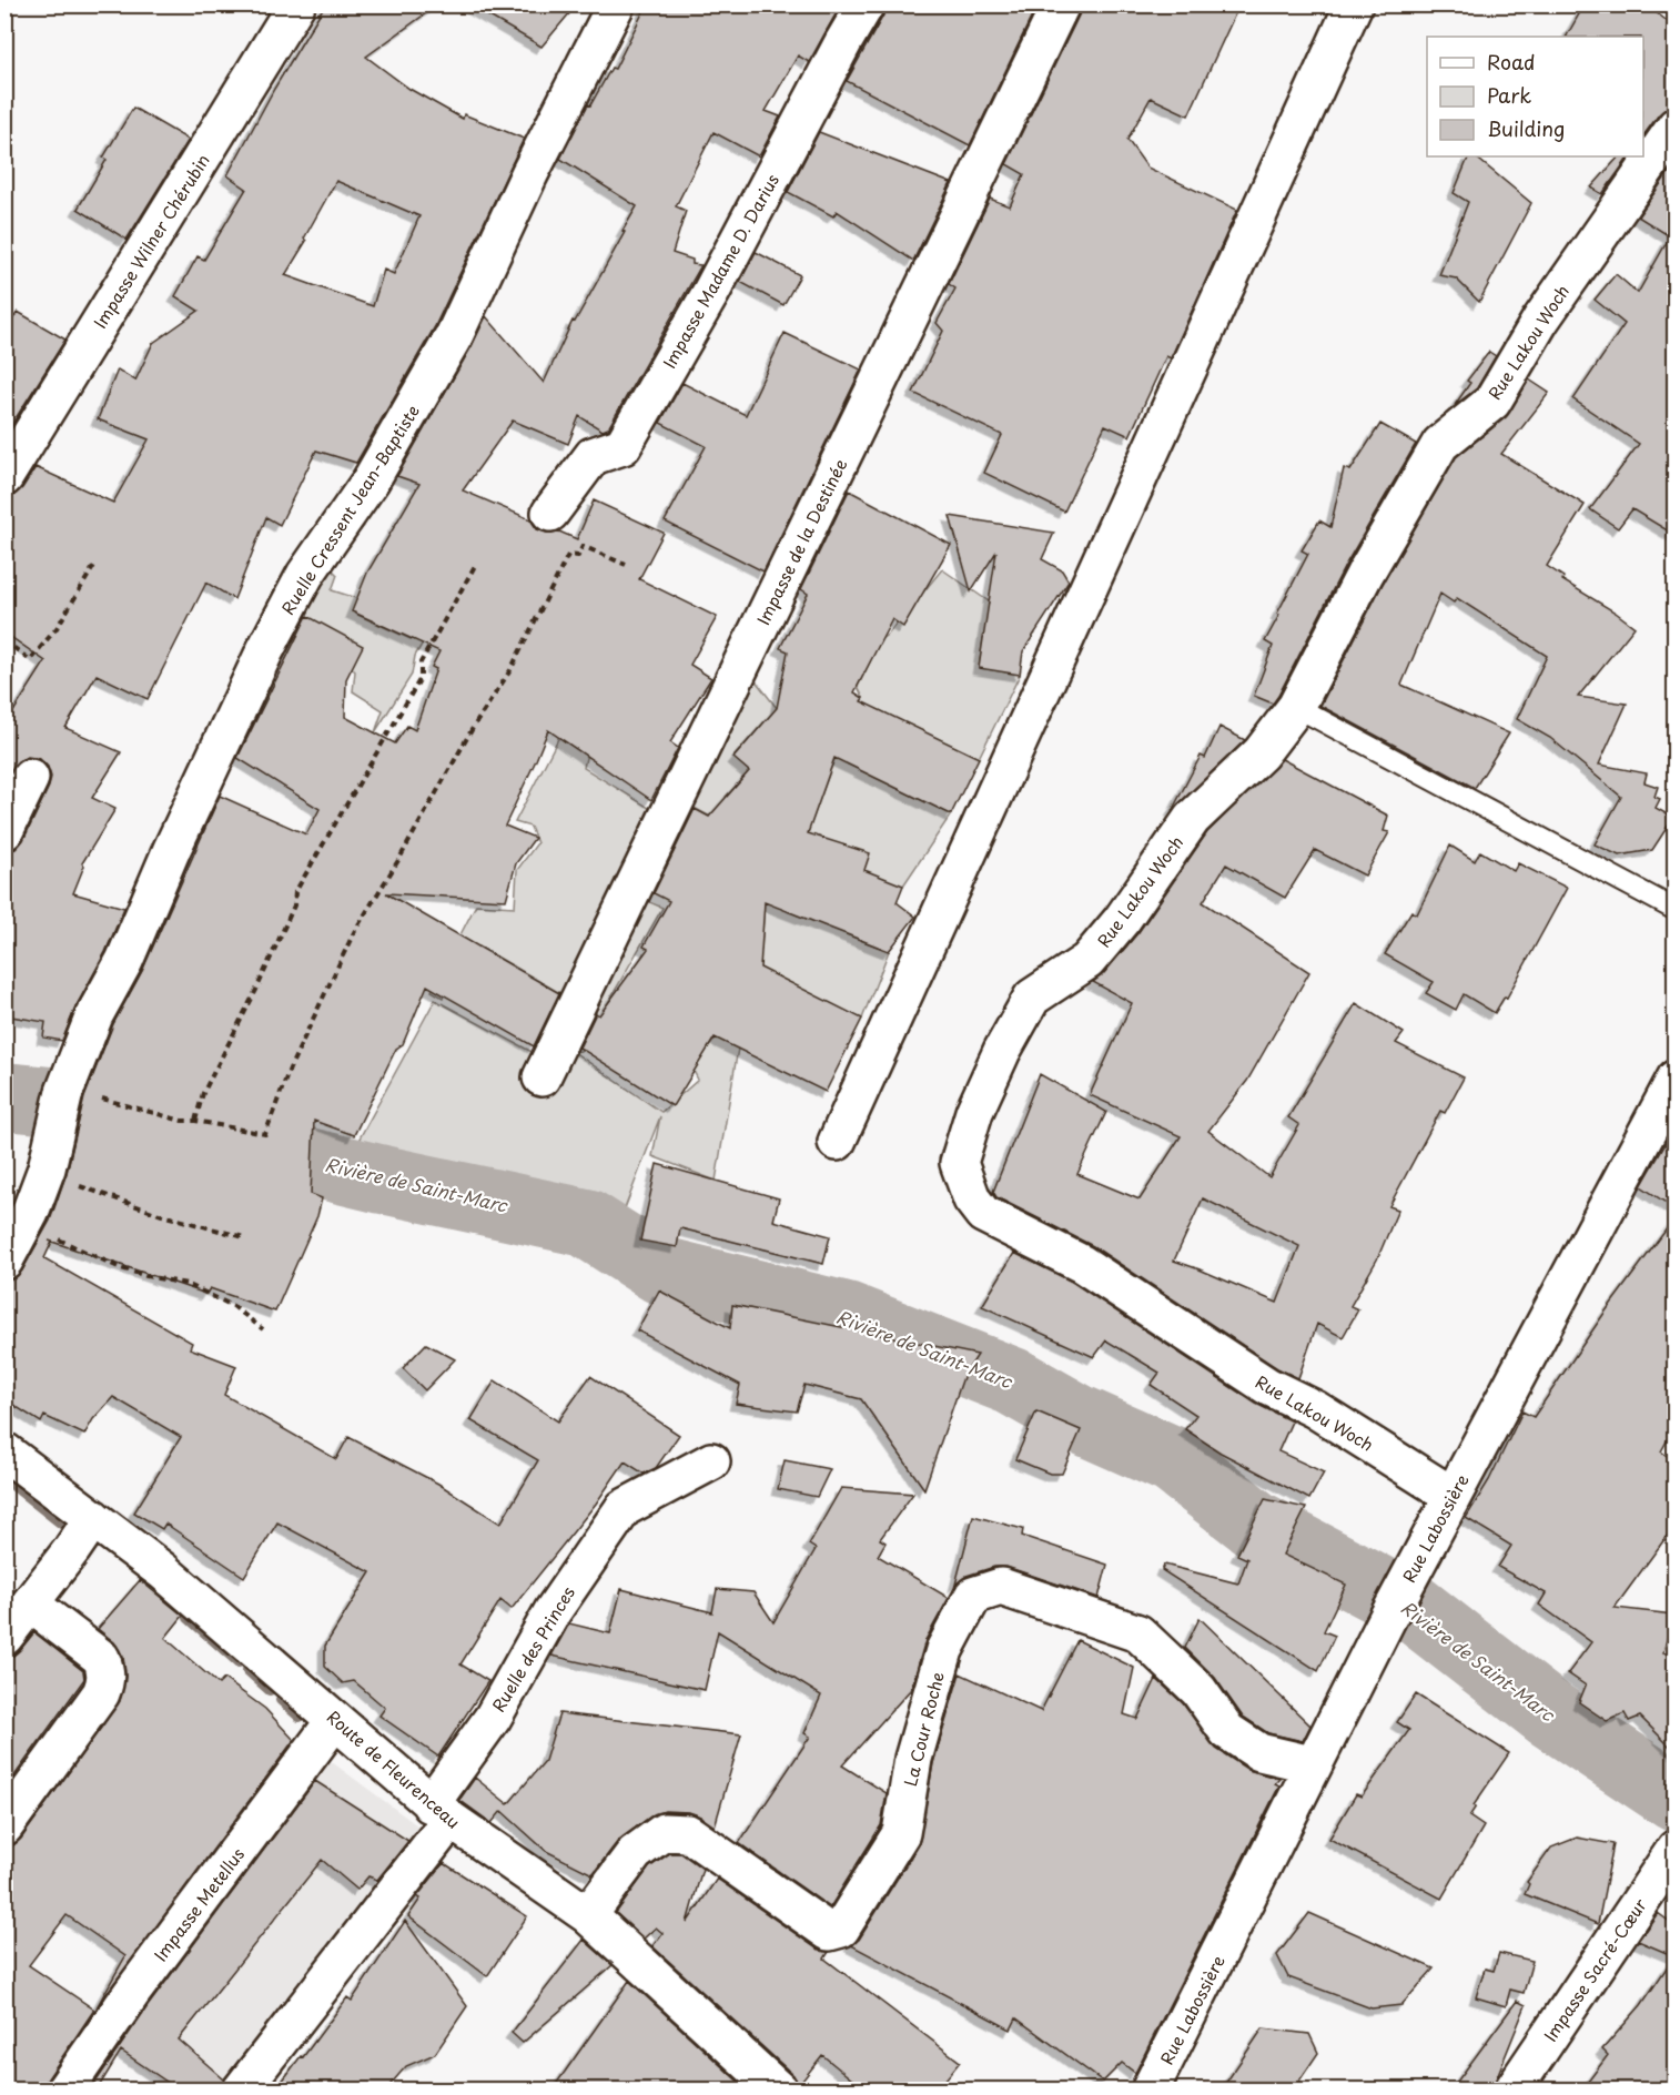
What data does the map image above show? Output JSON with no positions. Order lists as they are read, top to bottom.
{
  "streets": {
    "street": [
      "Impasse Wilner Chérubin",
      "Impasse Madame D. Darius",
      "Rue Lakou Woch",
      "Ruelle Cressent Jean-Baptiste",
      "Impasse de la Destinée",
      "Rue Labossière",
      "Ruelle des Princes",
      "La Cour Roche",
      "Route de Fleurenceau",
      "Impasse Metellus",
      "Impasse Sacré-Cœur"
    ]
  },
  "crossings": [
    ["Rue Lakou Woch", "Rue Labossière"],
    ["Rue Labossière", "La Cour Roche"],
    ["Ruelle des Princes", "Route de Fleurenceau"],
    ["La Cour Roche", "Route de Fleurenceau"],
    ["Route de Fleurenceau", "Impasse Metellus"]
  ],
  "water": ["Rivière de Saint-Marc"],
  "legend": ["Road", "Park", "Building"]
}
